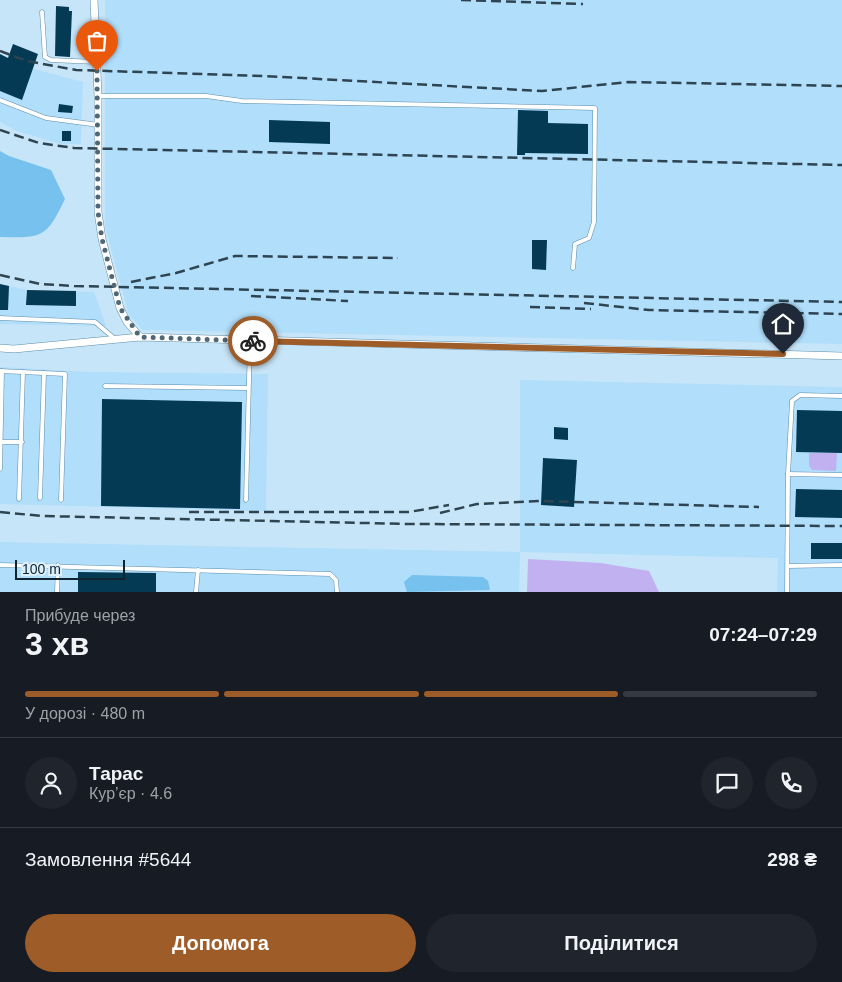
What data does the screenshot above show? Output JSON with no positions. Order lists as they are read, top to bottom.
{
  "scale_bar": "100 m",
  "page": {
    "scale": "100 m",
    "heading": ["3 хв", "Прибуде через", "07:24–07:29"],
    "panel": [
      "Тарас",
      "Кур’єр · 4.6",
      "Замовлення #5644",
      "298 ₴"
    ],
    "bar": "У дорозі · 480 m",
    "buttons": ["Допомога", "Поділитися"]
  }
}
